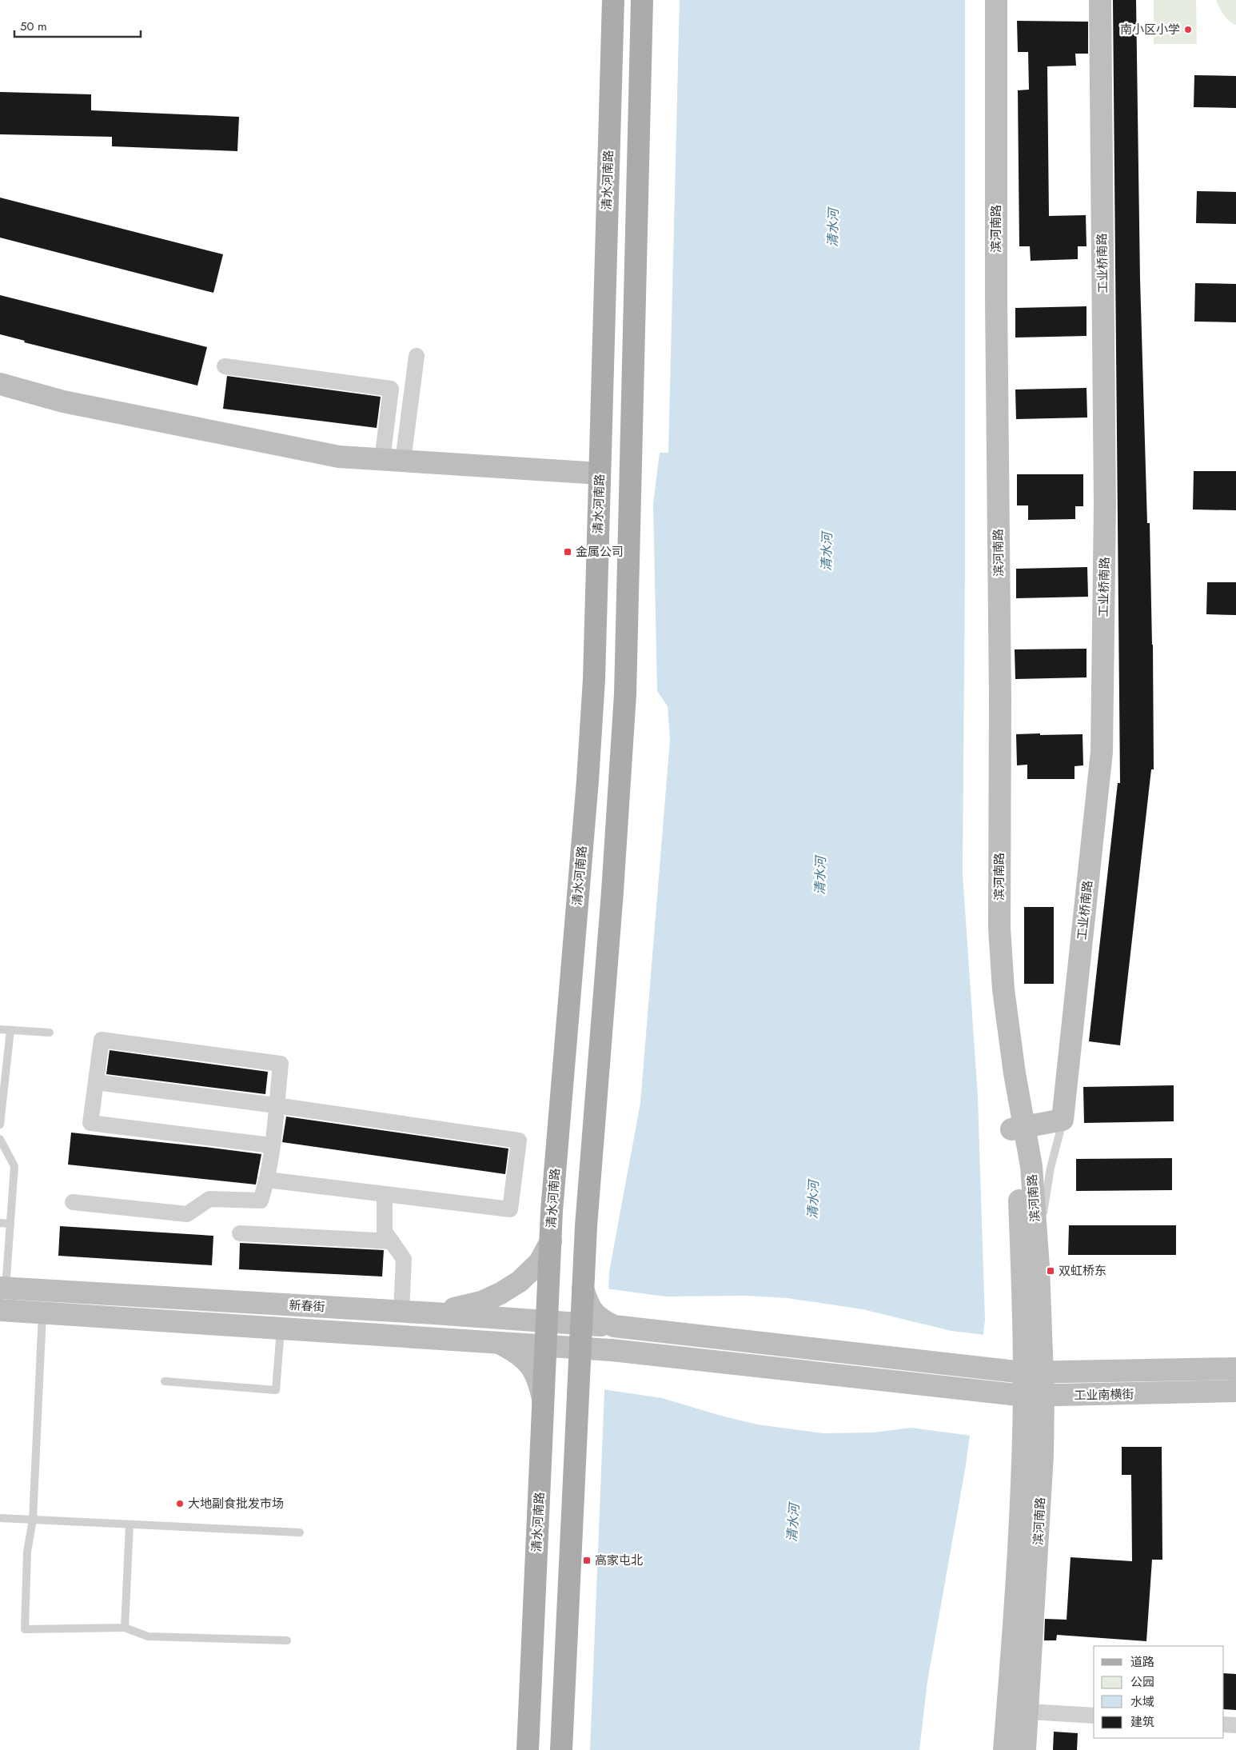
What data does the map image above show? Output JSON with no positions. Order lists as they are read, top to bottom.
{
  "streets": {
    "main road": [
      "清水河南路",
      "滨河南路",
      "工业桥南路",
      "新春街",
      "工业南横街"
    ]
  },
  "crossings": [
    ["清水河南路", "新春街"],
    ["滨河南路", "工业南横街"],
    ["新春街", "工业南横街"]
  ],
  "water": ["清水河"],
  "places": {
    "other": ["南小区小学", "大地副食批发市场"],
    "transit": ["金属公司", "双虹桥东", "高家屯北"]
  },
  "legend": [
    "道路",
    "公园",
    "水域",
    "建筑"
  ],
  "scale_bar": "50 m"
}
